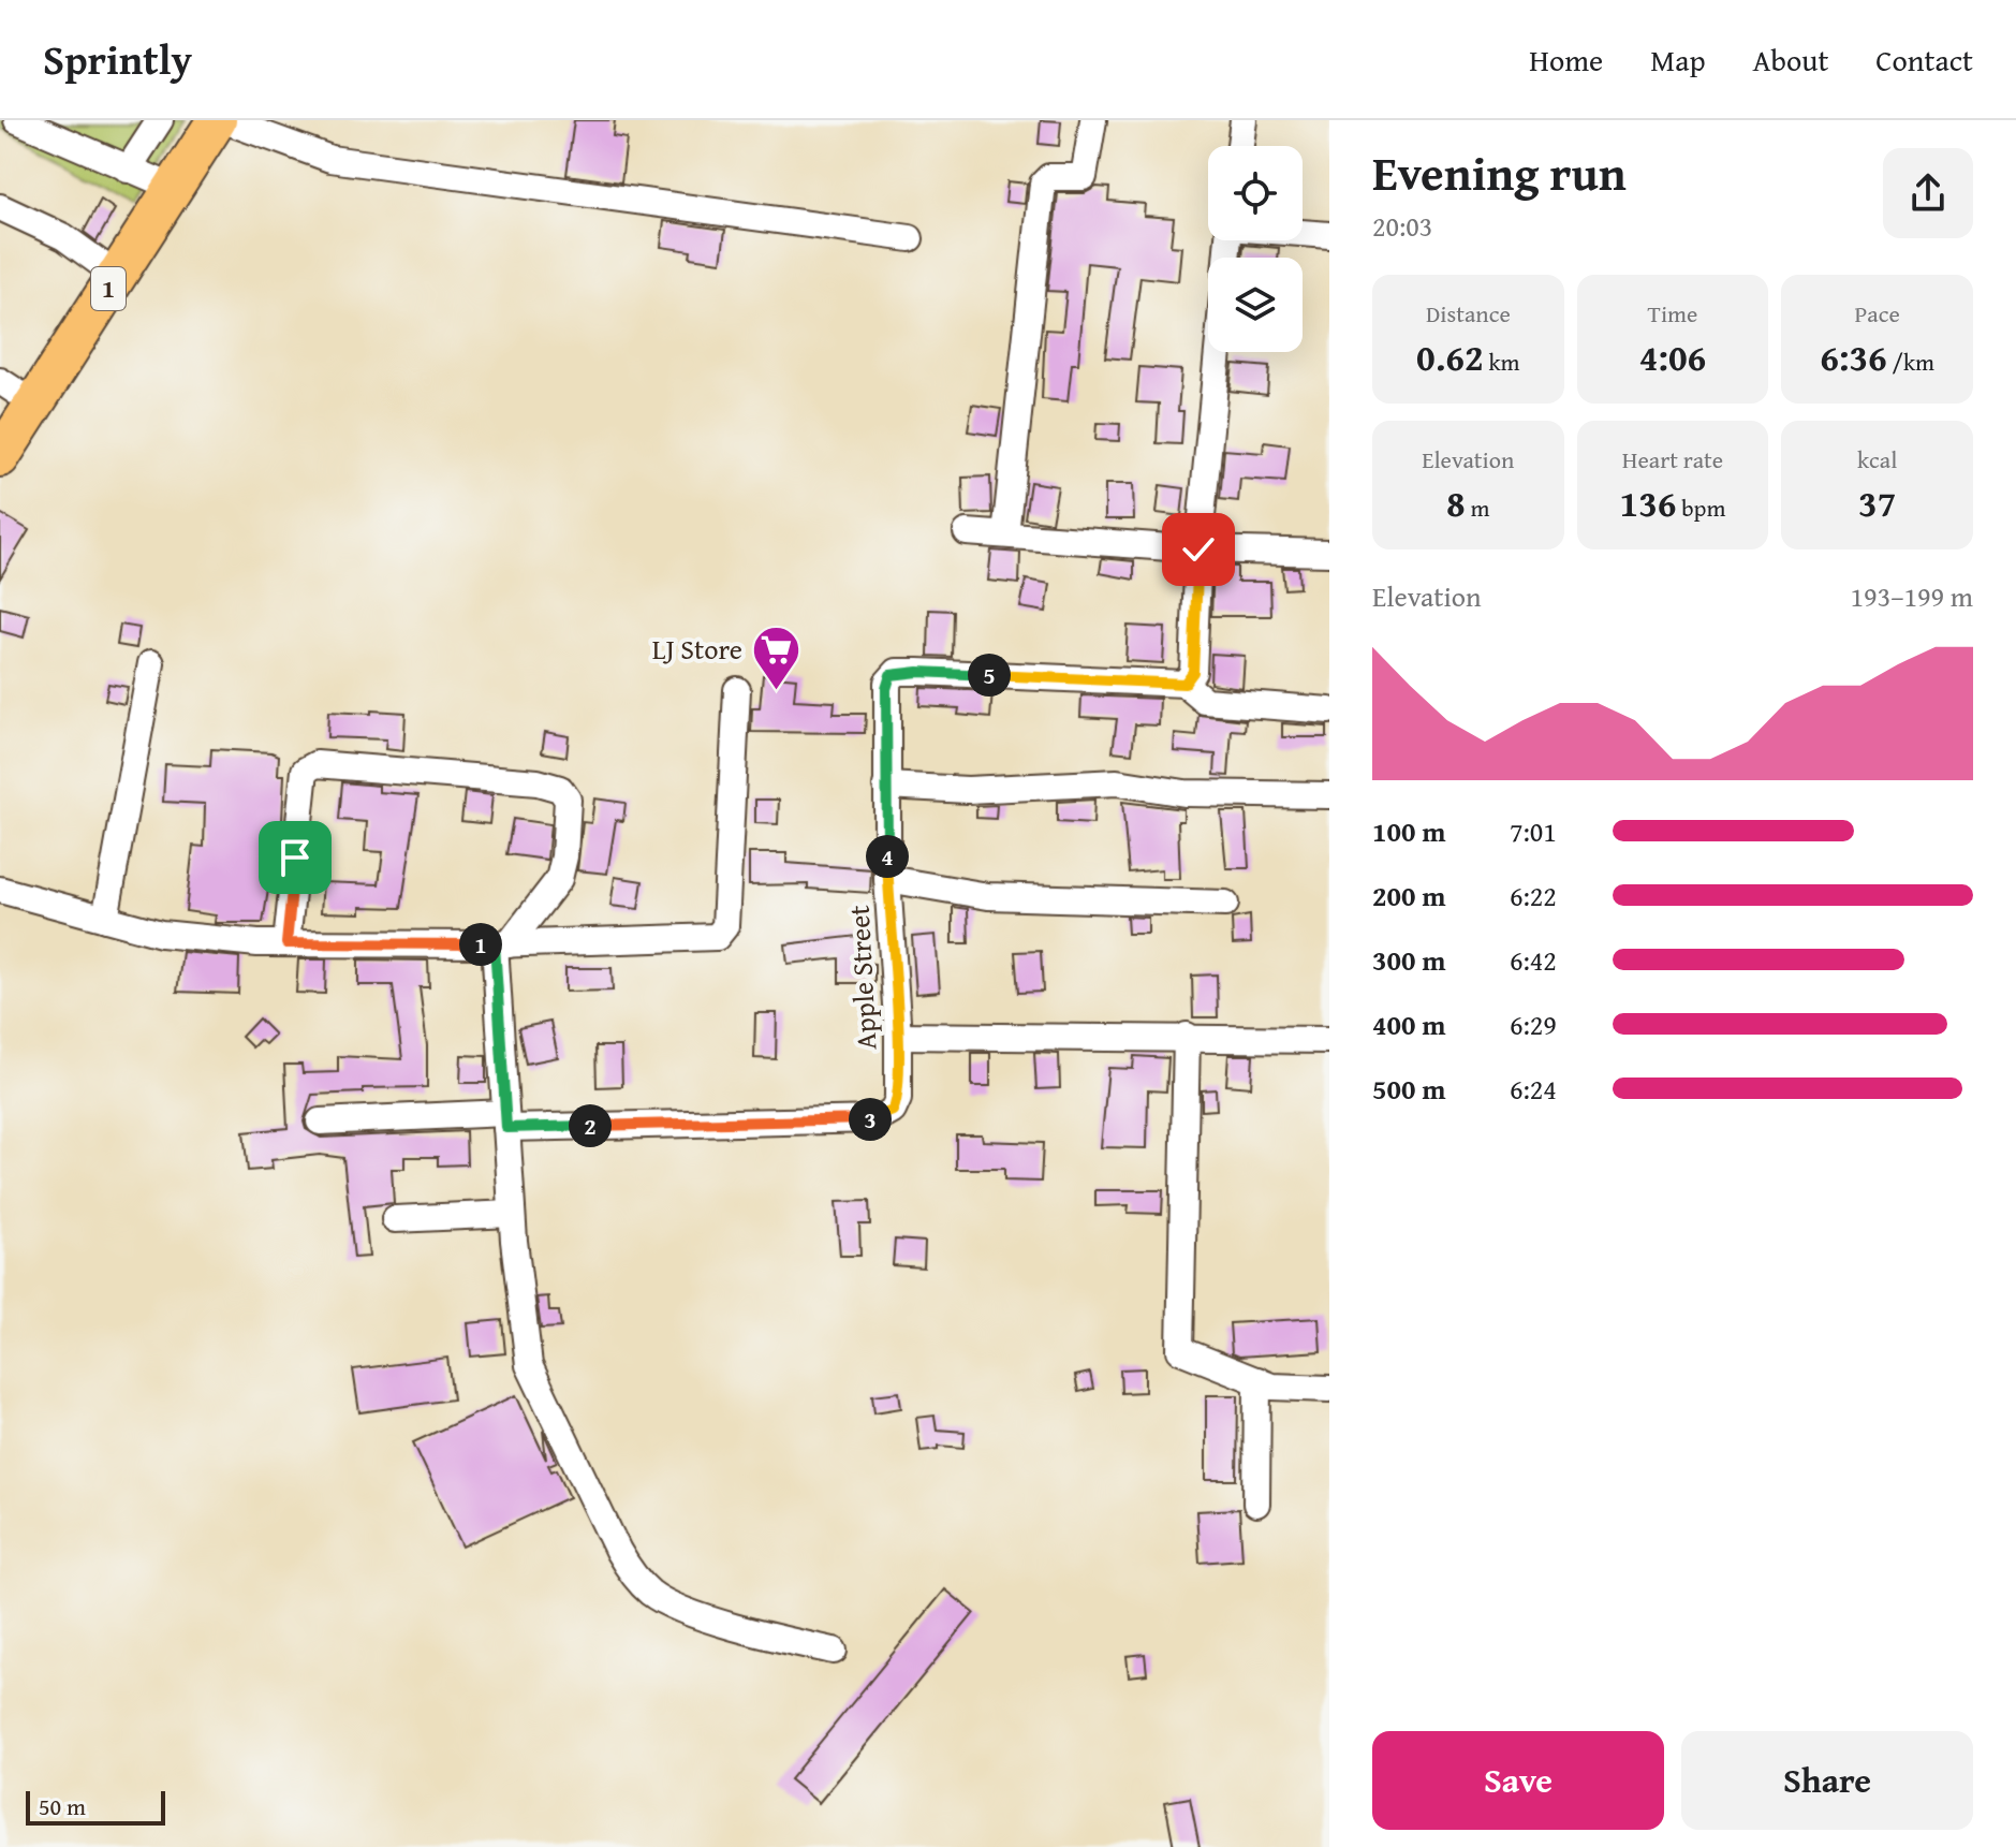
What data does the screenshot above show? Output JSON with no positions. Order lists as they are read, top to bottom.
{
  "streets": {
    "highway": ["1"],
    "street": ["Apple Street"]
  },
  "places": {
    "supermarket": ["LJ Store"]
  },
  "scale_bar": "50 m",
  "page": {
    "header": "Sprintly",
    "nav": [
      "Home",
      "Map",
      "About",
      "Contact"
    ],
    "heading": ["Evening run", "20:03"],
    "stats": [
      ["Distance", "0.62 km"],
      ["Time", "4:06"],
      ["Pace", "6:36 /km"],
      ["Elevation", "8 m"],
      ["Heart rate", "136 bpm"],
      ["kcal", "37"]
    ],
    "chart": ["Elevation", "193–199 m"],
    "pins": [
      "5",
      "4",
      "1",
      "3",
      "2"
    ],
    "list": [
      {
        "name": "100 m",
        "note": "7:01"
      },
      {
        "name": "200 m",
        "note": "6:22"
      },
      {
        "name": "300 m",
        "note": "6:42"
      },
      {
        "name": "400 m",
        "note": "6:29"
      },
      {
        "name": "500 m",
        "note": "6:24"
      }
    ],
    "buttons": ["Save", "Share"],
    "scale": "50 m"
  }
}
